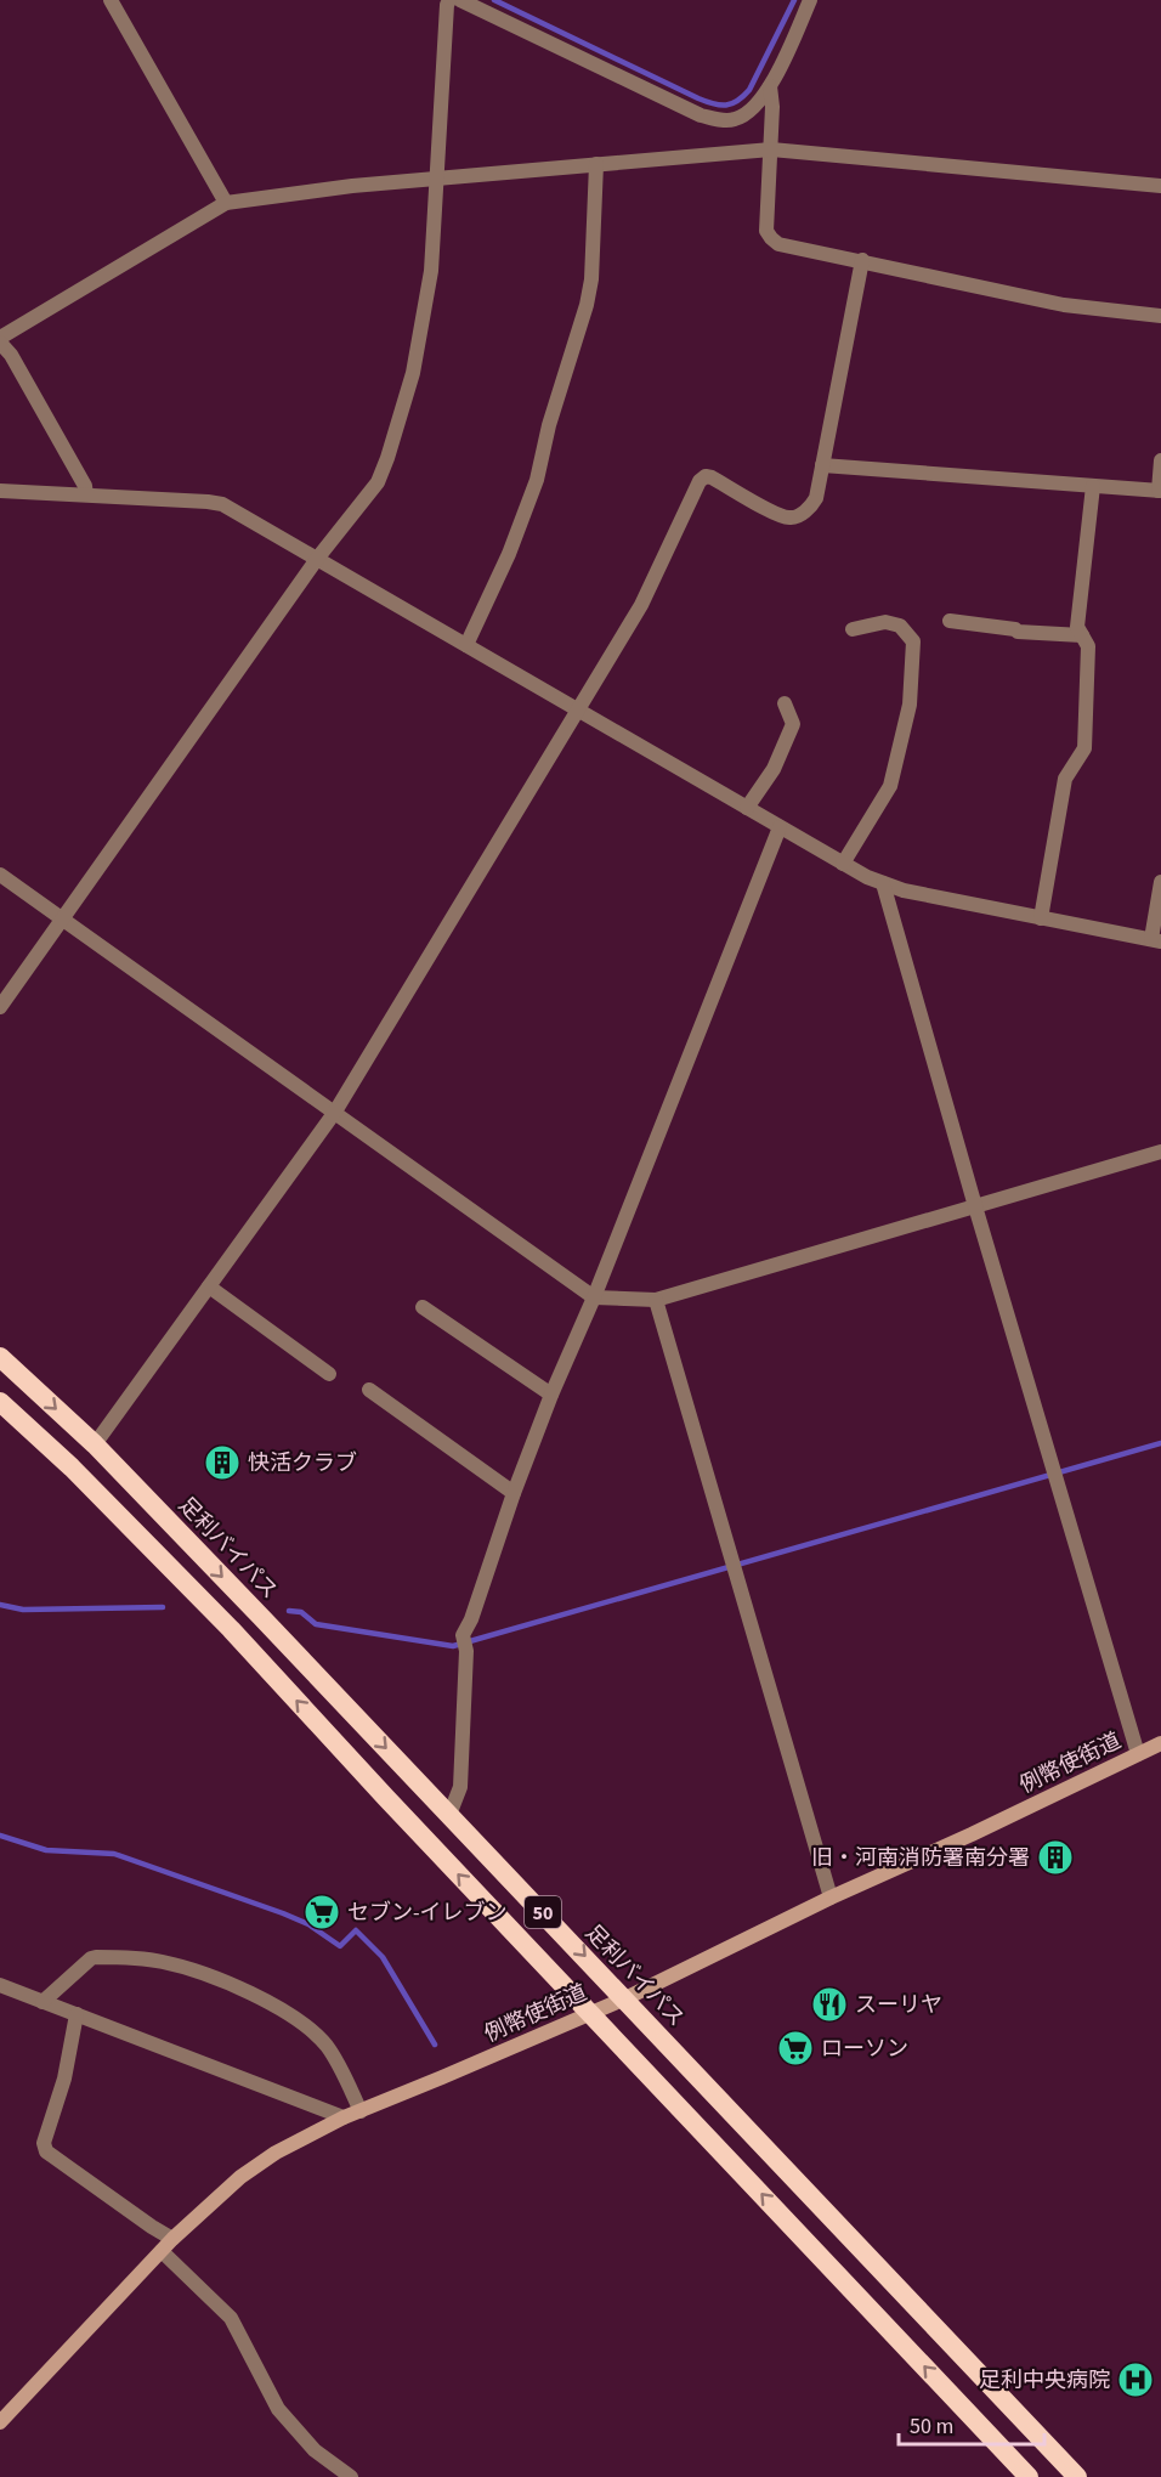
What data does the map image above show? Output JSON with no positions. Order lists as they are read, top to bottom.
{
  "streets": {
    "highway": ["足利バイパス", "50"],
    "main road": ["例幣使街道"]
  },
  "crossings": [
    ["足利バイパス", "例幣使街道"],
    ["例幣使街道", "50"]
  ],
  "places": {
    "building": ["快活クラブ", "旧・河南消防署南分署"],
    "supermarket": ["セブン-イレブン", "ローソン"],
    "restaurant": ["スーリヤ"],
    "hospital": ["足利中央病院"]
  },
  "scale_bar": "50 m"
}
